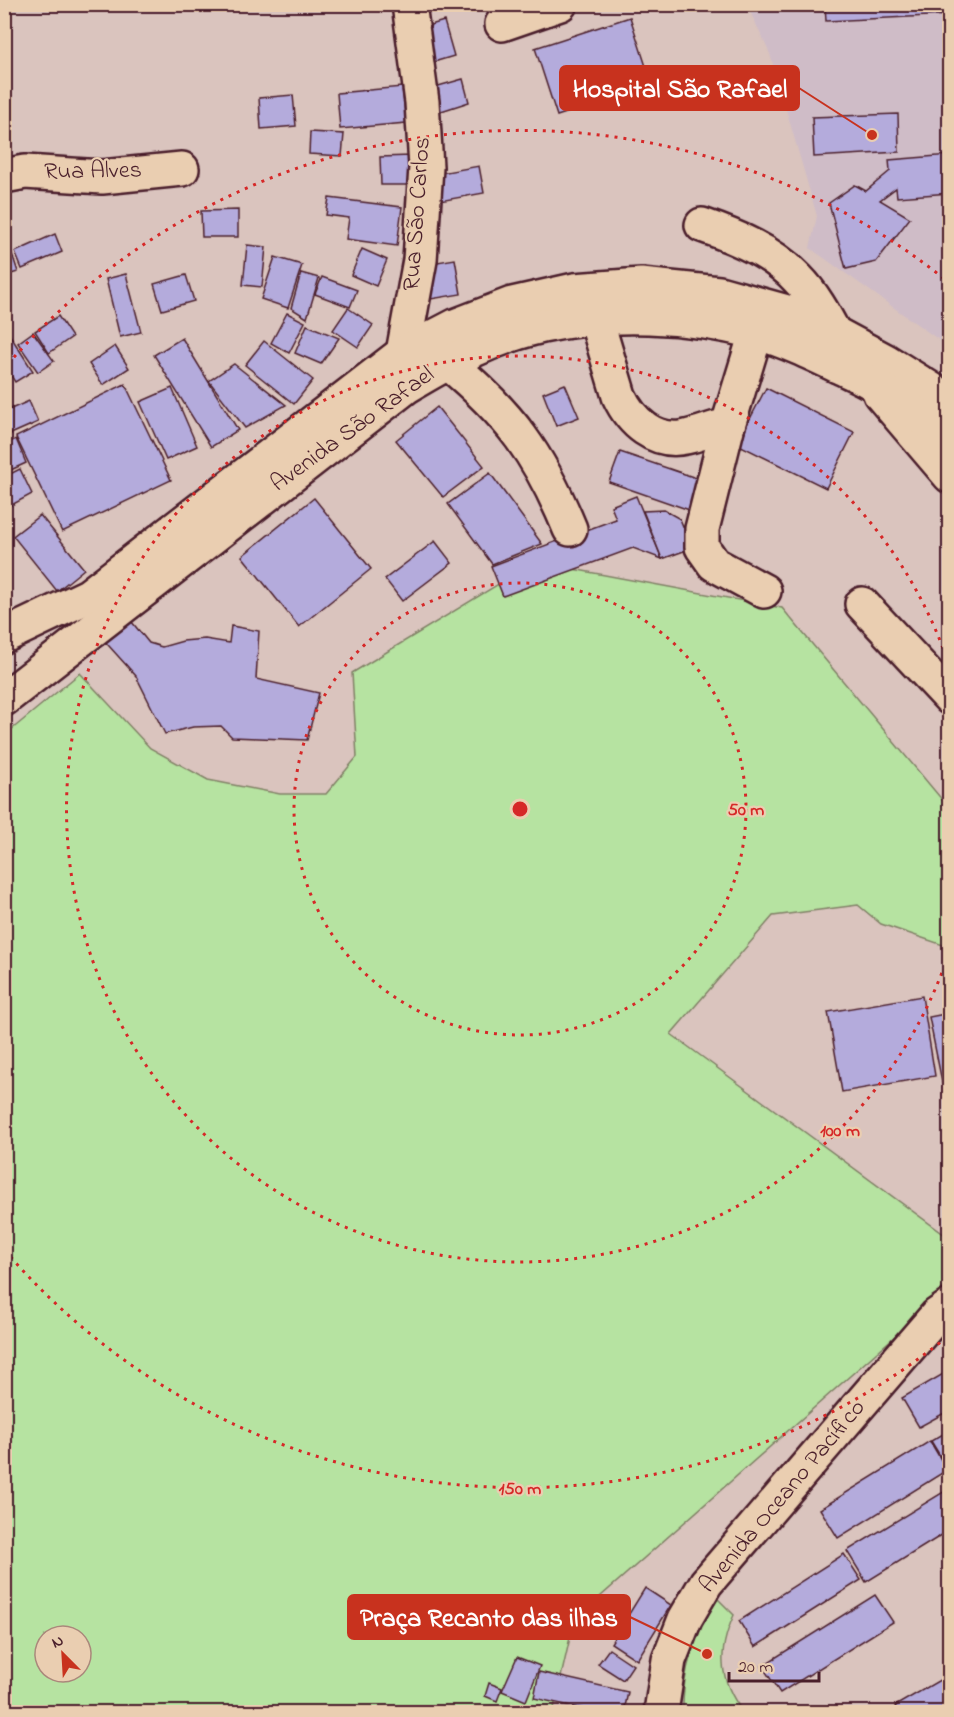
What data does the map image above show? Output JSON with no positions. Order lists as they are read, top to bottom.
{
  "streets": {
    "main road": [
      "Rua Alves",
      "Rua São Carlos",
      "Avenida São Rafael",
      "Avenida Oceano Pacífico"
    ]
  },
  "crossings": [
    ["Rua São Carlos", "Avenida São Rafael"]
  ],
  "places": ["Hospital São Rafael", "Praça Recanto das ilhas"],
  "scale_bar": "20 m",
  "north": "top left",
  "rings": ["50 m", "100 m", "150 m"]
}
